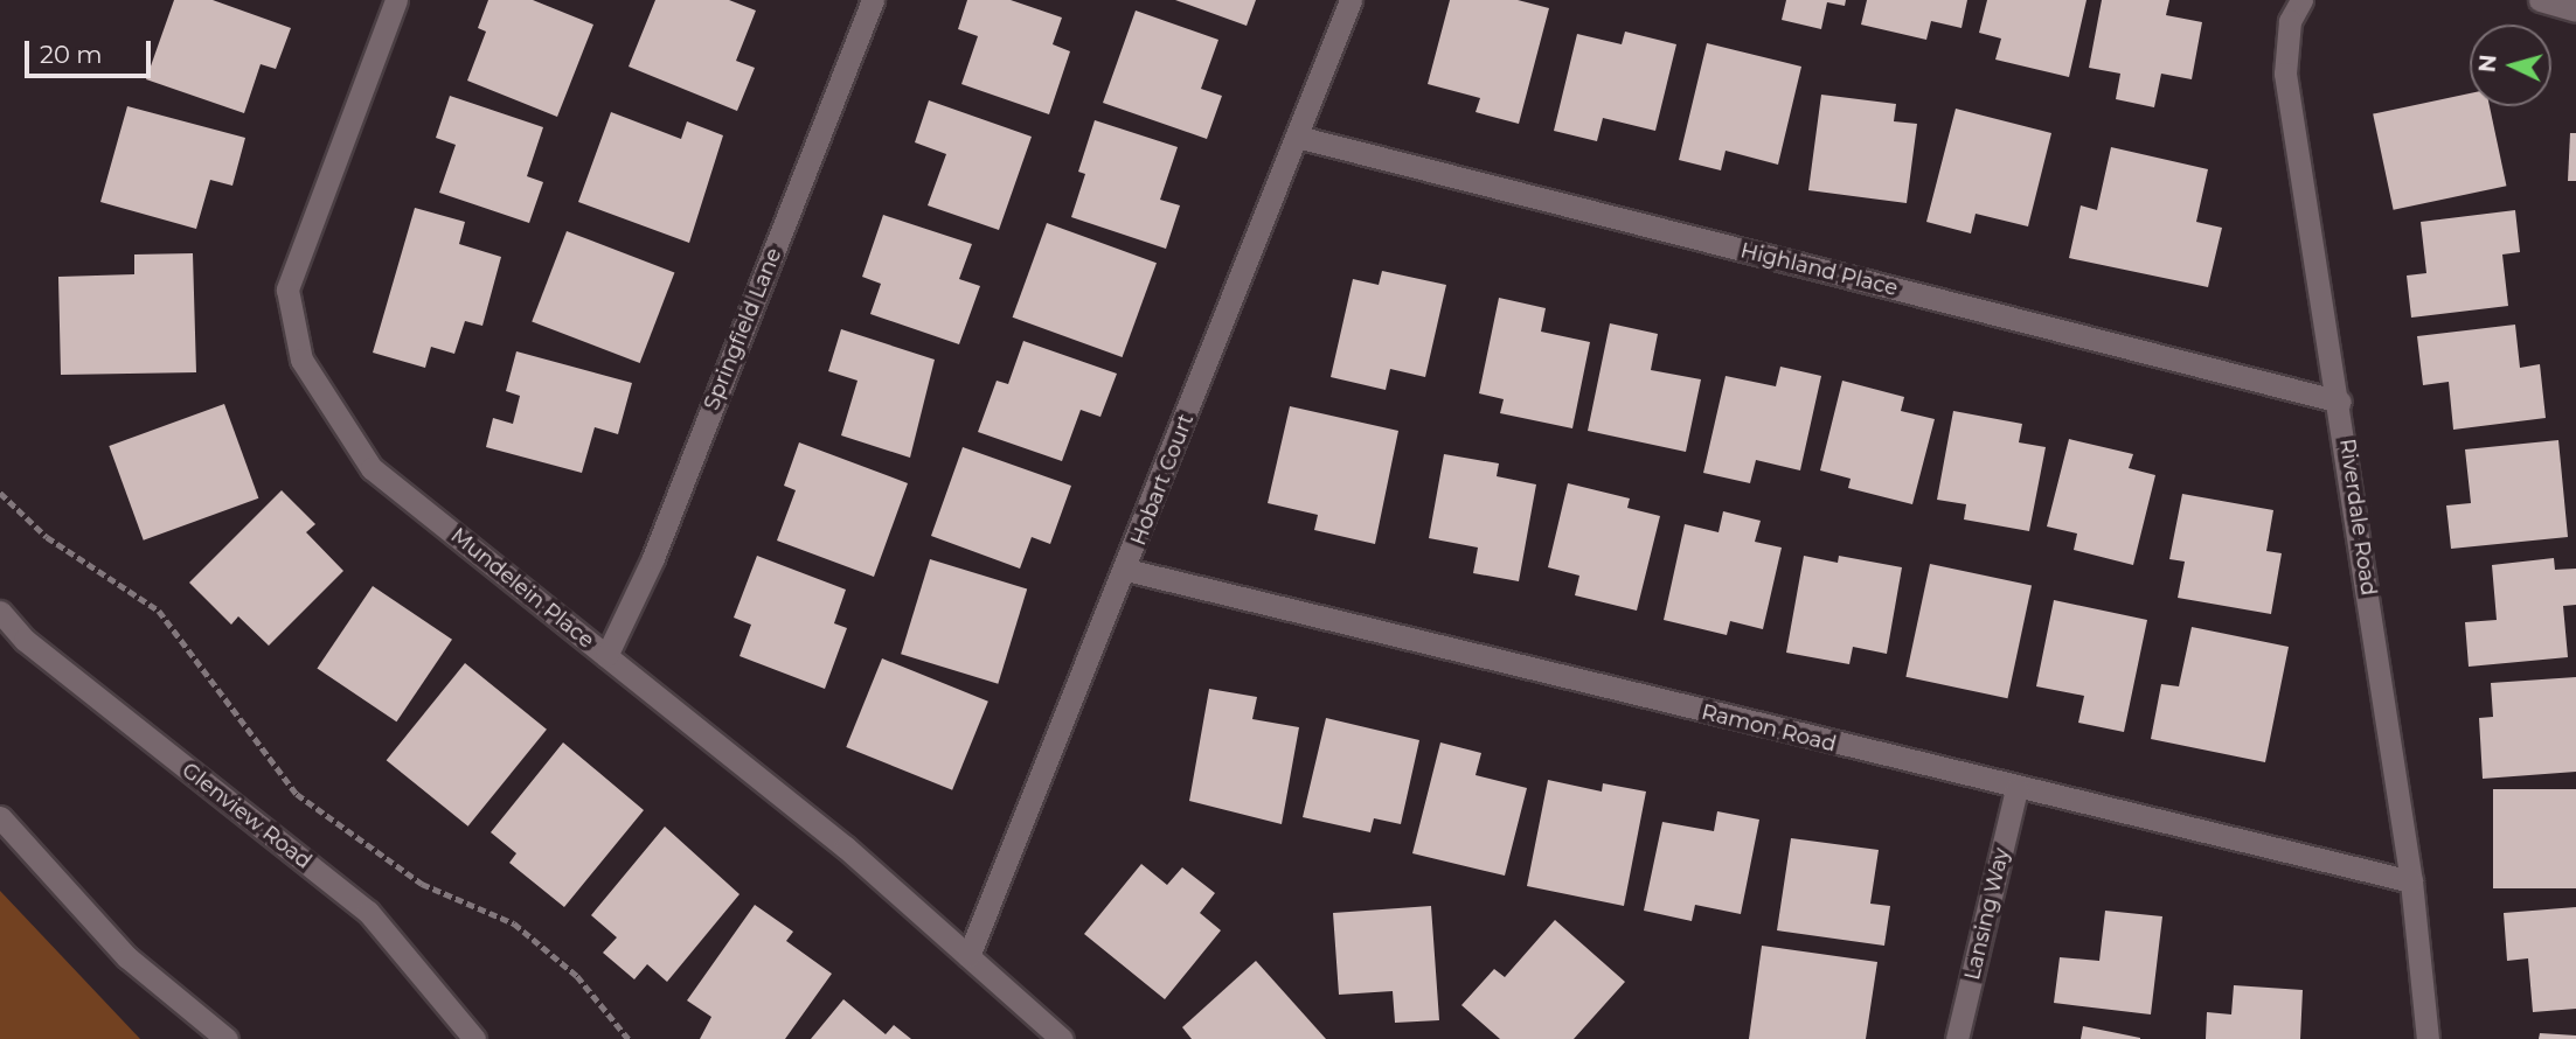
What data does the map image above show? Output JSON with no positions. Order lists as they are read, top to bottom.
{
  "streets": {
    "street": [
      "Highland Place",
      "Springfield Lane",
      "Hobart Court",
      "Riverdale Road",
      "Mundelein Place",
      "Ramon Road",
      "Glenview Road",
      "Lansing Way"
    ]
  },
  "crossings": [
    ["Highland Place", "Hobart Court"],
    ["Highland Place", "Riverdale Road"],
    ["Springfield Lane", "Mundelein Place"],
    ["Hobart Court", "Mundelein Place"],
    ["Hobart Court", "Ramon Road"],
    ["Riverdale Road", "Ramon Road"],
    ["Ramon Road", "Lansing Way"]
  ],
  "scale_bar": "20 m",
  "north": "left"
}
